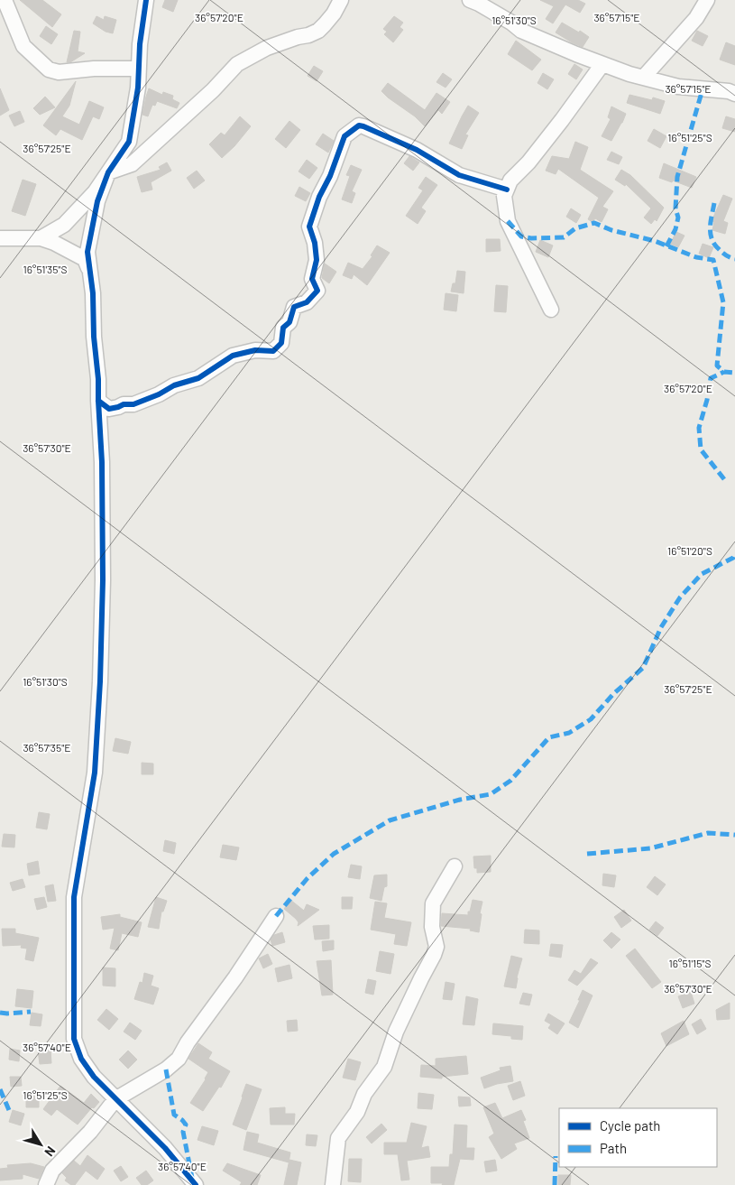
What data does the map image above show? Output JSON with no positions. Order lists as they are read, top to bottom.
{
  "legend": ["Cycle path", "Path"],
  "north": "bottom right",
  "coordinates": [
    "36°57'20\"E",
    "36°57'15\"E",
    "16°51'30\"S",
    "16°51'25\"S",
    "36°57'25\"E",
    "16°51'35\"S",
    "36°57'30\"E",
    "16°51'20\"S",
    "36°57'35\"E",
    "16°51'15\"S",
    "36°57'40\"E"
  ]
}
